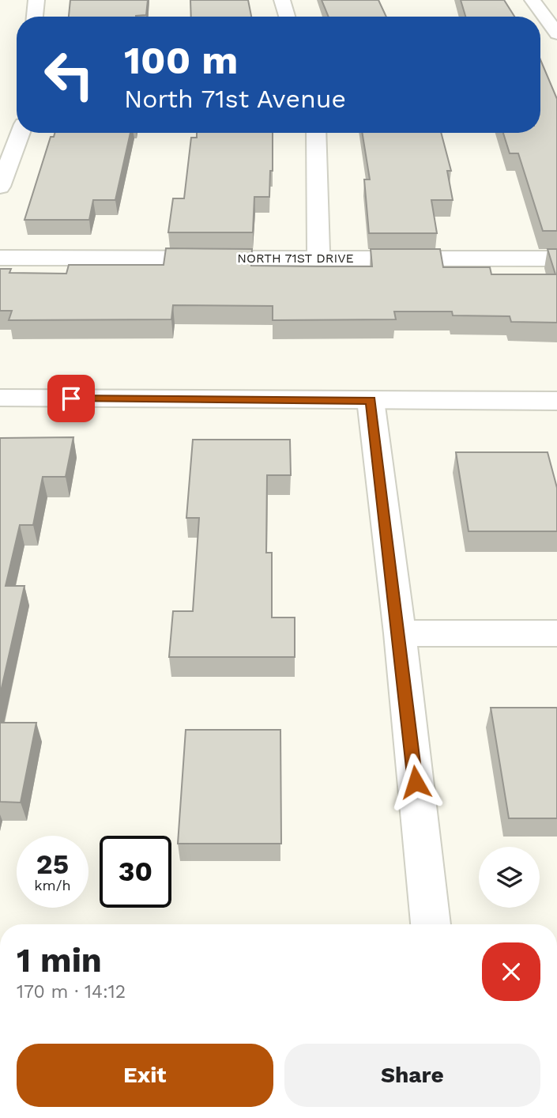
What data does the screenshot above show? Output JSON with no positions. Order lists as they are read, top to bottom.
{
  "streets": {
    "street": ["NORTH 71ST DRIVE"]
  },
  "page": {
    "turn": ["100 m", "North 71st Avenue"],
    "speed": "25 km/h",
    "limit": "30",
    "heading": ["1 min", "170 m · 14:12"],
    "buttons": ["Exit", "Share"]
  }
}
